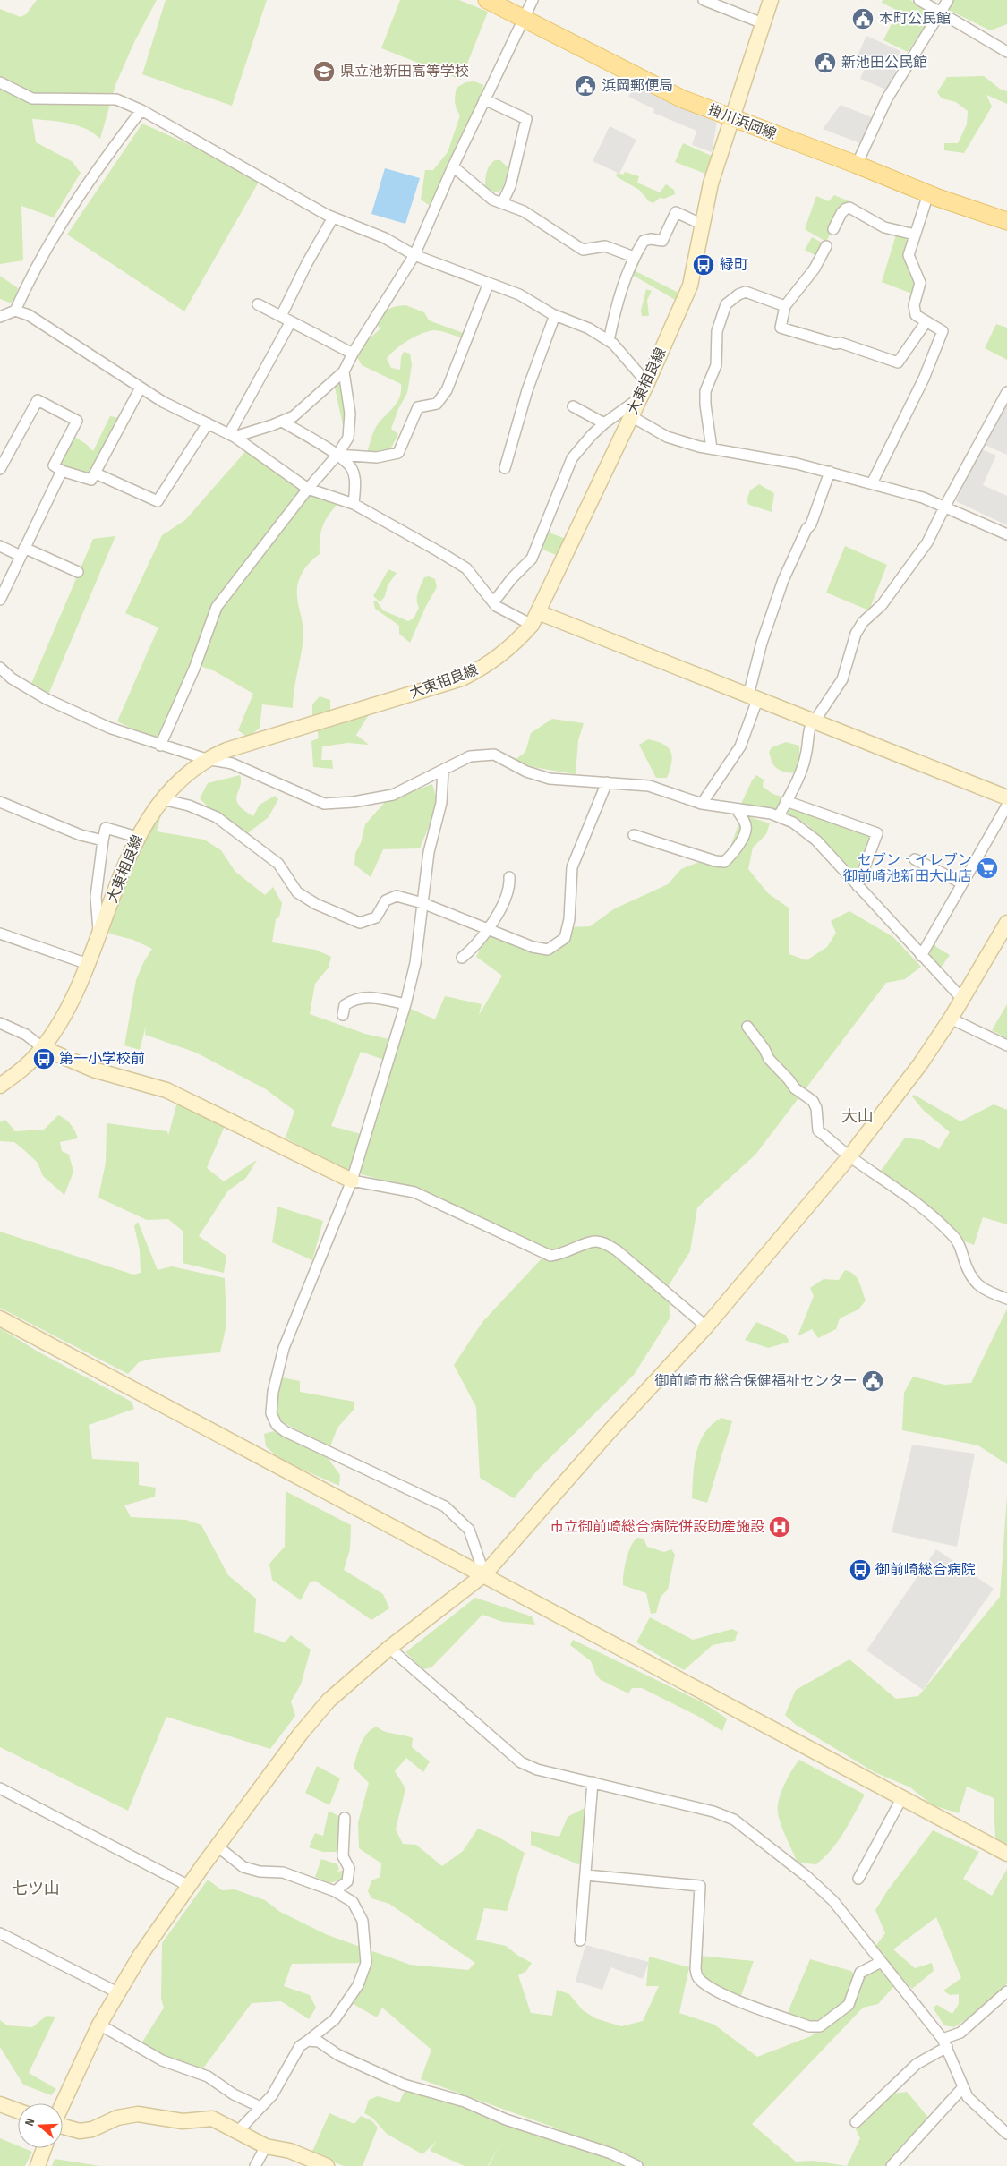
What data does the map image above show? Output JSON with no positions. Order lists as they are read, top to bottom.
{
  "streets": {
    "main road": ["掛川浜岡線"],
    "street": ["大東相良線"]
  },
  "crossings": [
    ["掛川浜岡線", "大東相良線"]
  ],
  "districts": ["大山", "七ツ山"],
  "places": {
    "public building": [
      "本町公民館",
      "新池田公民館",
      "浜岡郵便局",
      "御前崎市 総合保健福祉センター"
    ],
    "school or university": ["県立池新田高等学校"],
    "bus stop": ["緑町", "第一小学校前", "御前崎総合病院"],
    "supermarket": ["セブン‐イレブン 御前崎池新田大山店"],
    "hospital": ["市立御前崎総合病院併設助産施設"]
  },
  "north": "left"
}
